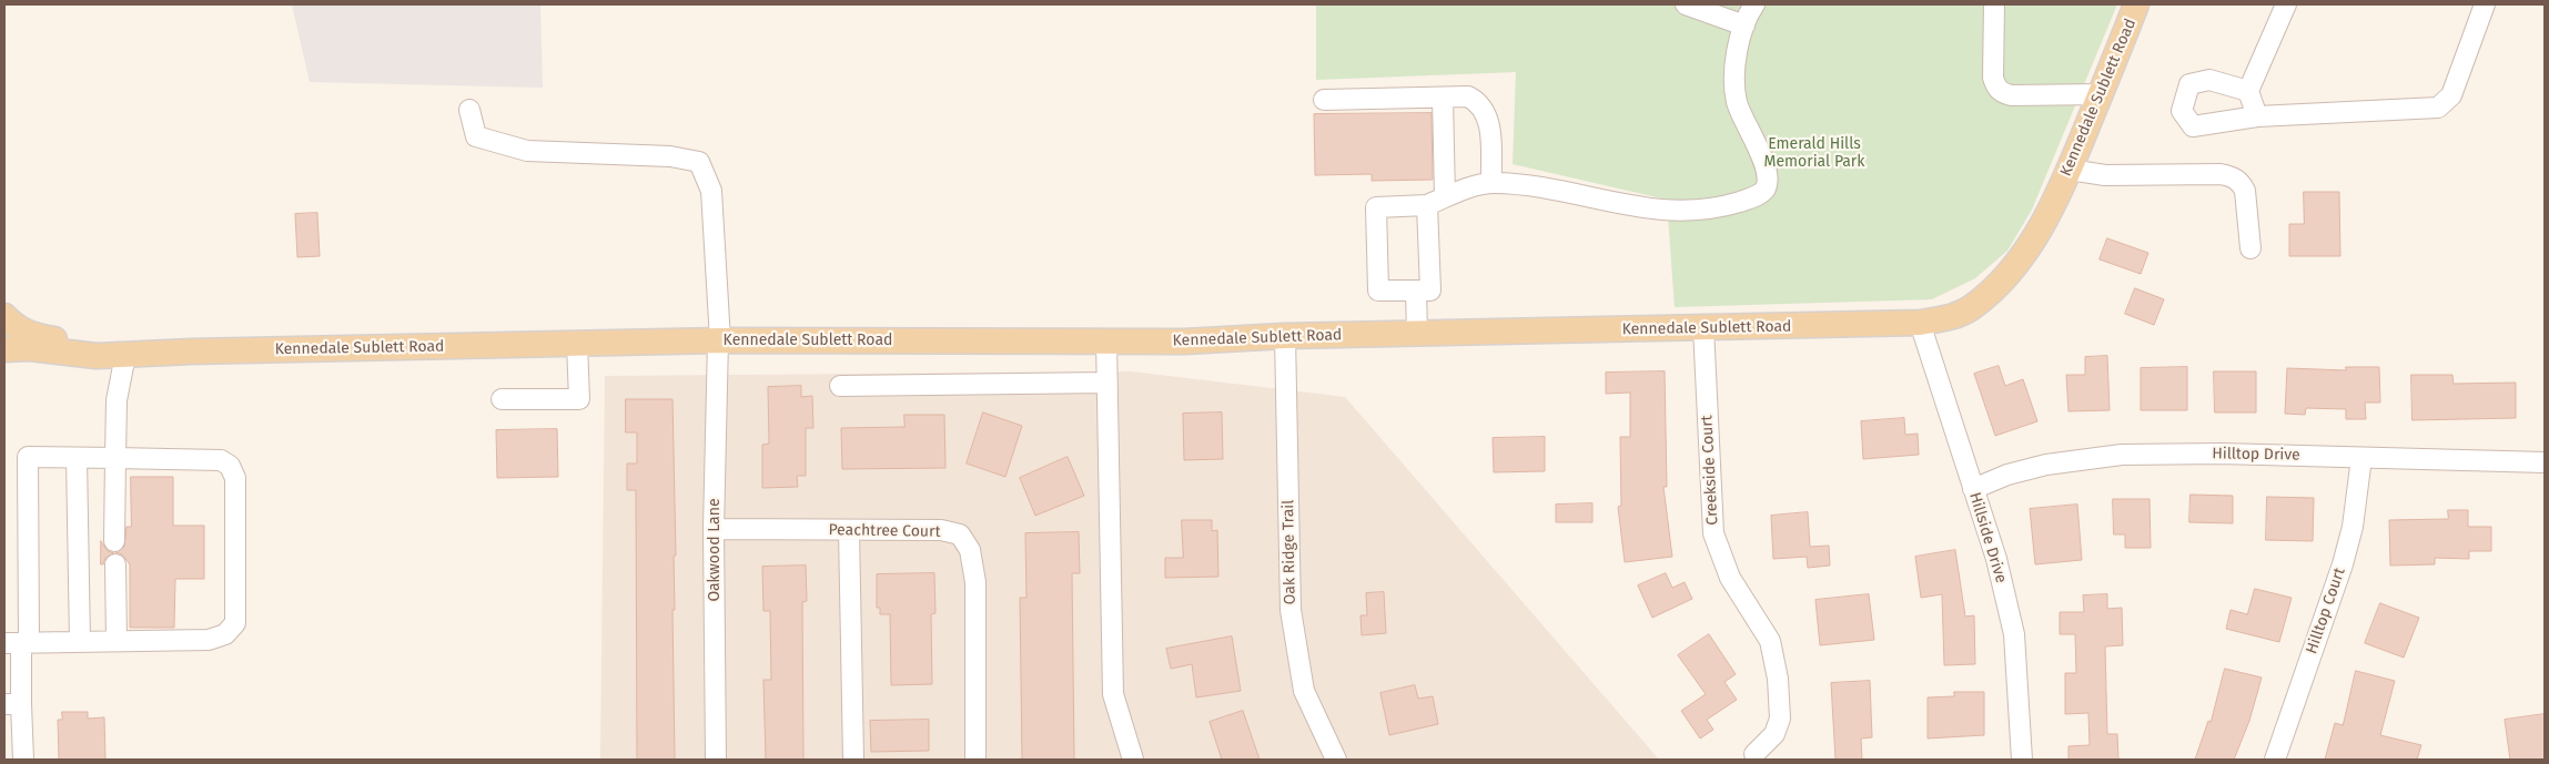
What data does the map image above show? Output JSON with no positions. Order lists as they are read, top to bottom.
{
  "streets": {
    "main road": ["Kennedale Sublett Road"],
    "street": [
      "Hilltop Drive",
      "Creekside Court",
      "Peachtree Court",
      "Hillside Drive",
      "Oakwood Lane",
      "Oak Ridge Trail",
      "Hilltop Court"
    ]
  },
  "crossings": [
    ["Kennedale Sublett Road", "Creekside Court"],
    ["Kennedale Sublett Road", "Hillside Drive"],
    ["Kennedale Sublett Road", "Oakwood Lane"],
    ["Kennedale Sublett Road", "Oak Ridge Trail"],
    ["Hilltop Drive", "Hillside Drive"],
    ["Hilltop Drive", "Hilltop Court"],
    ["Peachtree Court", "Oakwood Lane"]
  ],
  "parks": ["Emerald Hills Memorial Park"]
}
